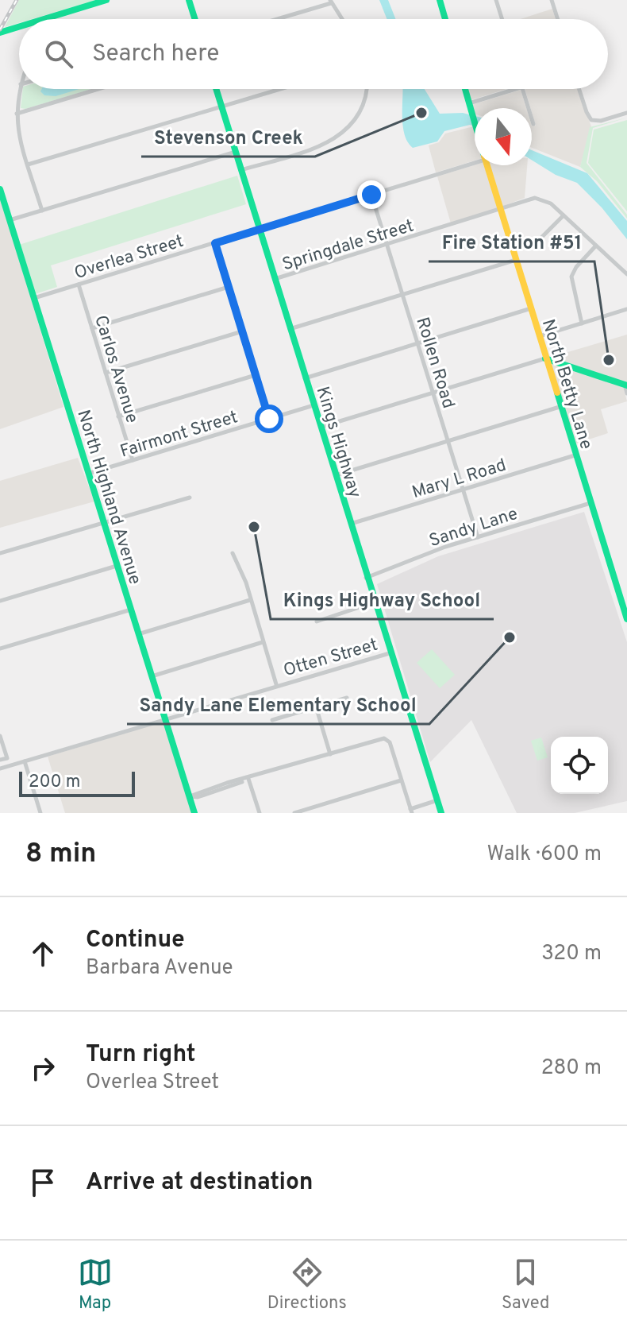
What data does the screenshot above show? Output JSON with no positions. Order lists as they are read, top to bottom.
{
  "streets": {
    "street": [
      "Springdale Street",
      "Overlea Street",
      "Rollen Road",
      "Carlos Avenue",
      "North Betty Lane",
      "Fairmont Street",
      "Kings Highway",
      "Mary L Road",
      "North Highland Avenue",
      "Sandy Lane",
      "Otten Street"
    ]
  },
  "crossings": [
    ["Springdale Street", "Rollen Road"],
    ["Springdale Street", "North Betty Lane"],
    ["Springdale Street", "Kings Highway"],
    ["Overlea Street", "Rollen Road"],
    ["Overlea Street", "Carlos Avenue"],
    ["Overlea Street", "Kings Highway"],
    ["Overlea Street", "North Highland Avenue"],
    ["Rollen Road", "Mary L Road"],
    ["Rollen Road", "Sandy Lane"],
    ["Carlos Avenue", "Fairmont Street"],
    ["North Betty Lane", "Mary L Road"],
    ["North Betty Lane", "Sandy Lane"],
    ["Fairmont Street", "Kings Highway"],
    ["Fairmont Street", "North Highland Avenue"],
    ["Kings Highway", "Mary L Road"],
    ["Kings Highway", "Sandy Lane"],
    ["Kings Highway", "Otten Street"],
    ["North Highland Avenue", "Otten Street"]
  ],
  "places": [
    "Stevenson Creek",
    "Fire Station #51",
    "Kings Highway School",
    "Sandy Lane Elementary School"
  ],
  "scale_bar": "200 m",
  "north": "bottom",
  "page": {
    "search": "Search here",
    "scale": "200 m",
    "heading": ["8 min", "Walk · 600 m"],
    "list": [
      ["Continue", "Barbara Avenue", "320 m"],
      ["Turn right", "Overlea Street", "280 m"],
      "Arrive at destination"
    ],
    "nav": ["Map", "Directions", "Saved"]
  }
}
